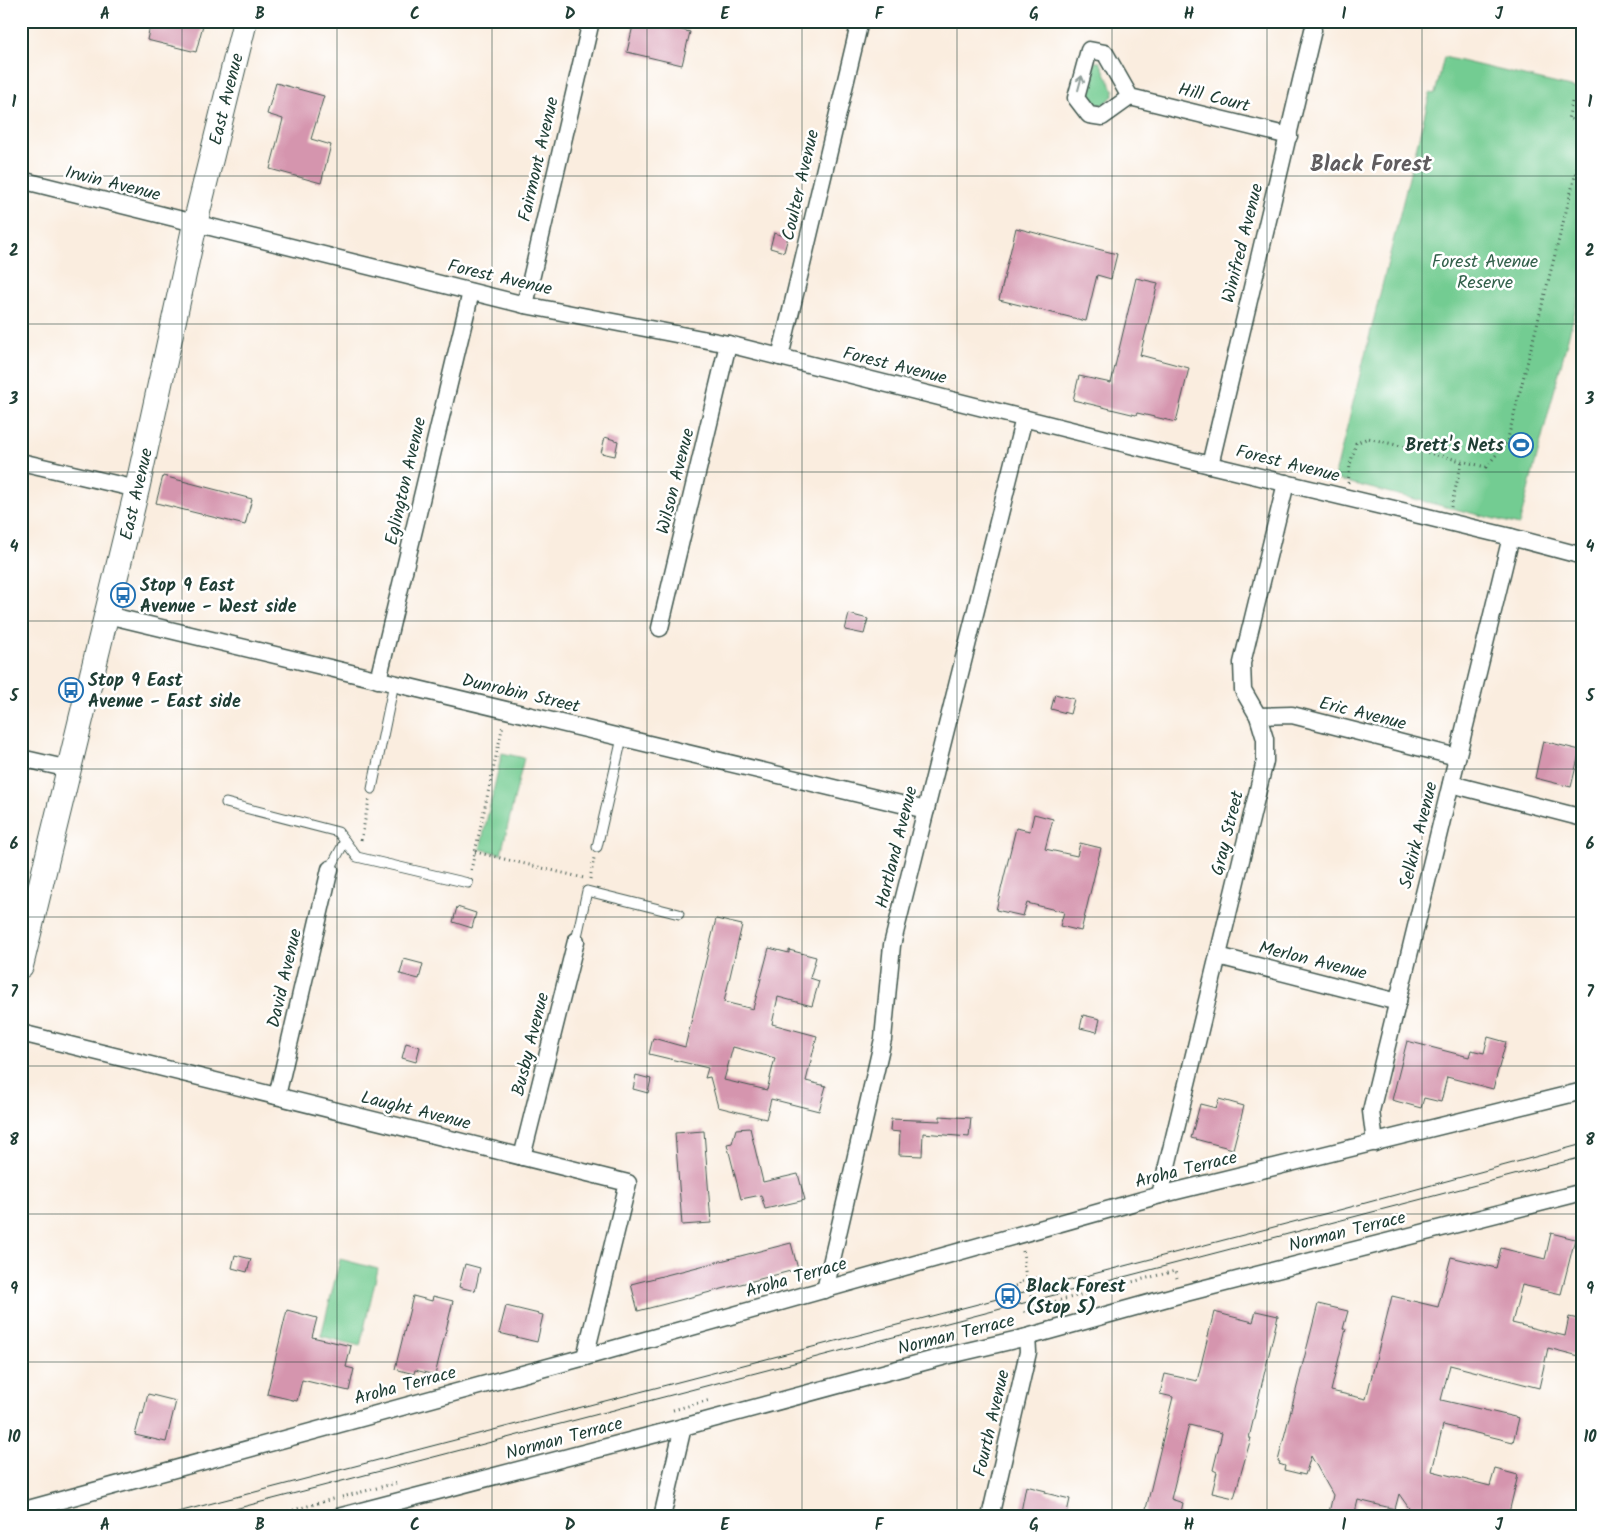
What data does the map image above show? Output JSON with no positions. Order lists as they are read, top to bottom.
{
  "streets": {
    "street": [
      "Hill Court",
      "East Avenue",
      "Fairmont Avenue",
      "Irwin Avenue",
      "Coulter Avenue",
      "Winifred Avenue",
      "Forest Avenue",
      "Eglington Avenue",
      "Wilson Avenue",
      "Dunrobin Street",
      "Eric Avenue",
      "Gray Street",
      "Selkirk Avenue",
      "Hartland Avenue",
      "Merlon Avenue",
      "David Avenue",
      "Busby Avenue",
      "Laught Avenue",
      "Aroha Terrace",
      "Norman Terrace",
      "Fourth Avenue"
    ]
  },
  "crossings": [
    ["Hill Court", "Winifred Avenue"],
    ["East Avenue", "Irwin Avenue"],
    ["East Avenue", "Forest Avenue"],
    ["East Avenue", "Dunrobin Street"],
    ["Fairmont Avenue", "Forest Avenue"],
    ["Irwin Avenue", "Forest Avenue"],
    ["Coulter Avenue", "Forest Avenue"],
    ["Winifred Avenue", "Forest Avenue"],
    ["Forest Avenue", "Eglington Avenue"],
    ["Forest Avenue", "Wilson Avenue"],
    ["Forest Avenue", "Gray Street"],
    ["Forest Avenue", "Selkirk Avenue"],
    ["Forest Avenue", "Hartland Avenue"],
    ["Eglington Avenue", "Dunrobin Street"],
    ["Dunrobin Street", "Hartland Avenue"],
    ["Eric Avenue", "Gray Street"],
    ["Eric Avenue", "Selkirk Avenue"],
    ["Gray Street", "Merlon Avenue"],
    ["Gray Street", "Aroha Terrace"],
    ["Selkirk Avenue", "Merlon Avenue"],
    ["Selkirk Avenue", "Aroha Terrace"],
    ["Hartland Avenue", "Aroha Terrace"],
    ["David Avenue", "Laught Avenue"],
    ["Busby Avenue", "Laught Avenue"],
    ["Laught Avenue", "Aroha Terrace"],
    ["Norman Terrace", "Fourth Avenue"]
  ],
  "districts": ["Black Forest"],
  "parks": ["Forest Avenue Reserve"],
  "places": {
    "sports": ["Brett's Nets"],
    "bus stop": ["Stop 9 East Avenue - West side", "Stop 9 East Avenue - East side", "Black Forest (Stop 5)"]
  },
  "grid": {
    "columns": [
      "A",
      "B",
      "C",
      "D",
      "E",
      "F",
      "G",
      "H",
      "I",
      "J"
    ],
    "rows": [
      "1",
      "2",
      "3",
      "4",
      "5",
      "6",
      "7",
      "8",
      "9",
      "10"
    ]
  }
}
